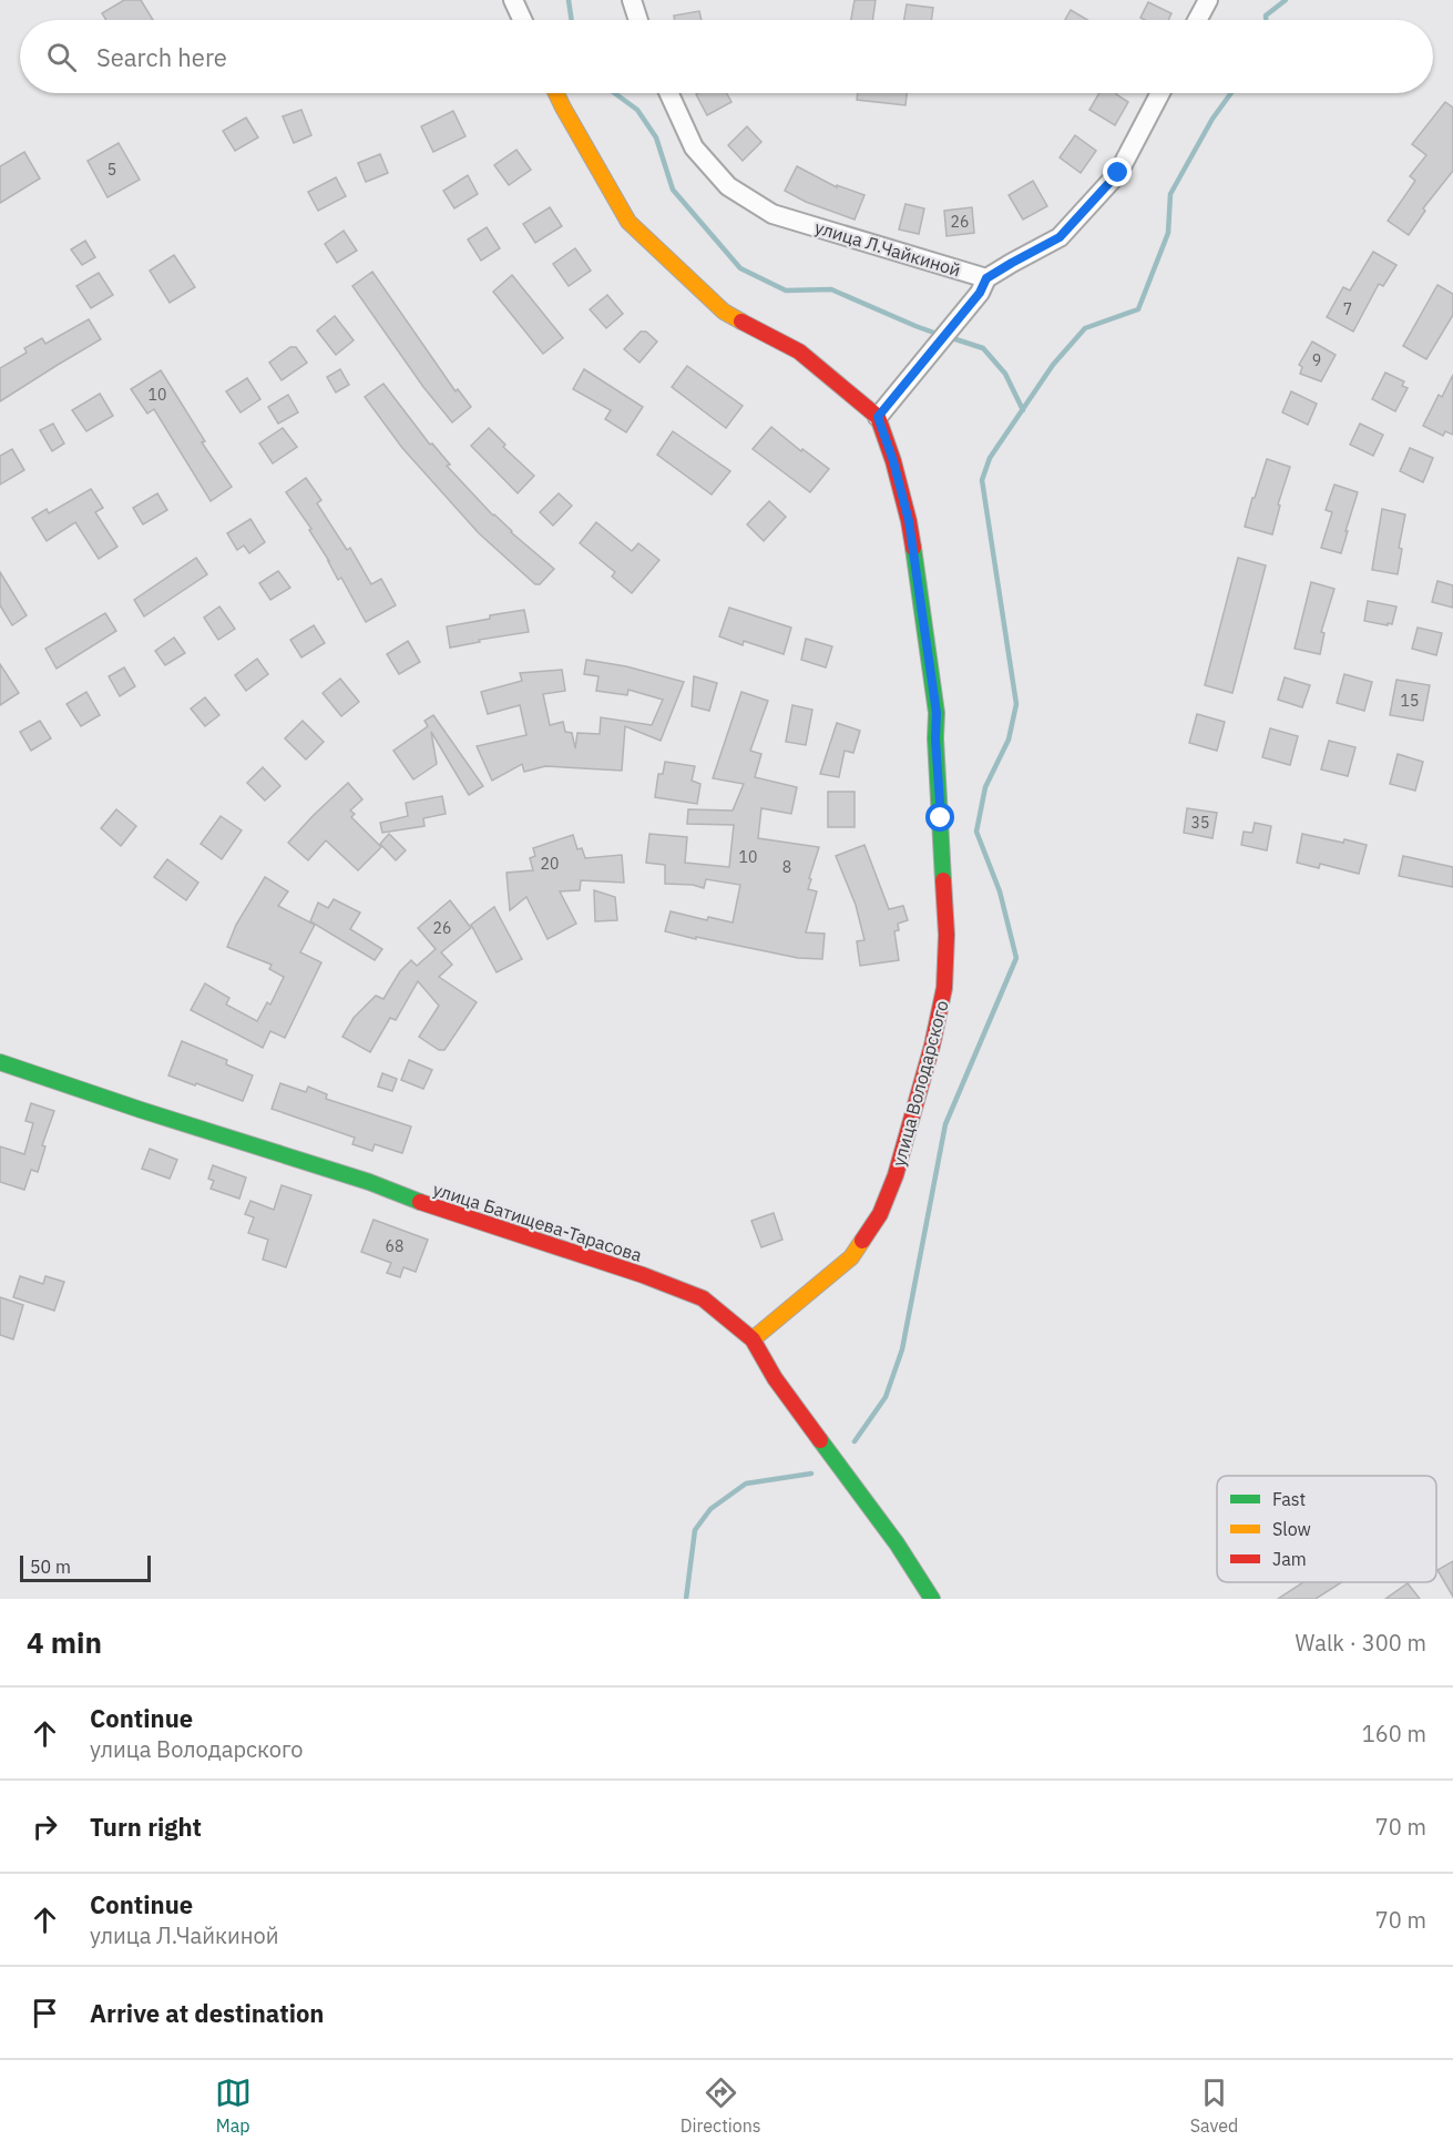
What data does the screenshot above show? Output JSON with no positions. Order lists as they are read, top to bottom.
{
  "streets": {
    "street": ["улица Л.Чайкиной", "улица Володарского", "улица Батищева-Тарасова"]
  },
  "crossings": [
    ["улица Володарского", "улица Батищева-Тарасова"]
  ],
  "house_numbers": [
    "5",
    "26",
    "7",
    "9",
    "10",
    "15",
    "35",
    "10",
    "20",
    "8",
    "26",
    "68"
  ],
  "legend": ["Fast", "Slow", "Jam"],
  "scale_bar": "50 m",
  "page": {
    "search": "Search here",
    "scale": "50 m",
    "heading": ["4 min", "Walk · 300 m"],
    "list": [
      ["Continue", "улица Володарского", "160 m"],
      ["Turn right", "70 m"],
      ["Continue", "улица Л.Чайкиной", "70 m"],
      "Arrive at destination"
    ],
    "nav": ["Map", "Directions", "Saved"]
  }
}
